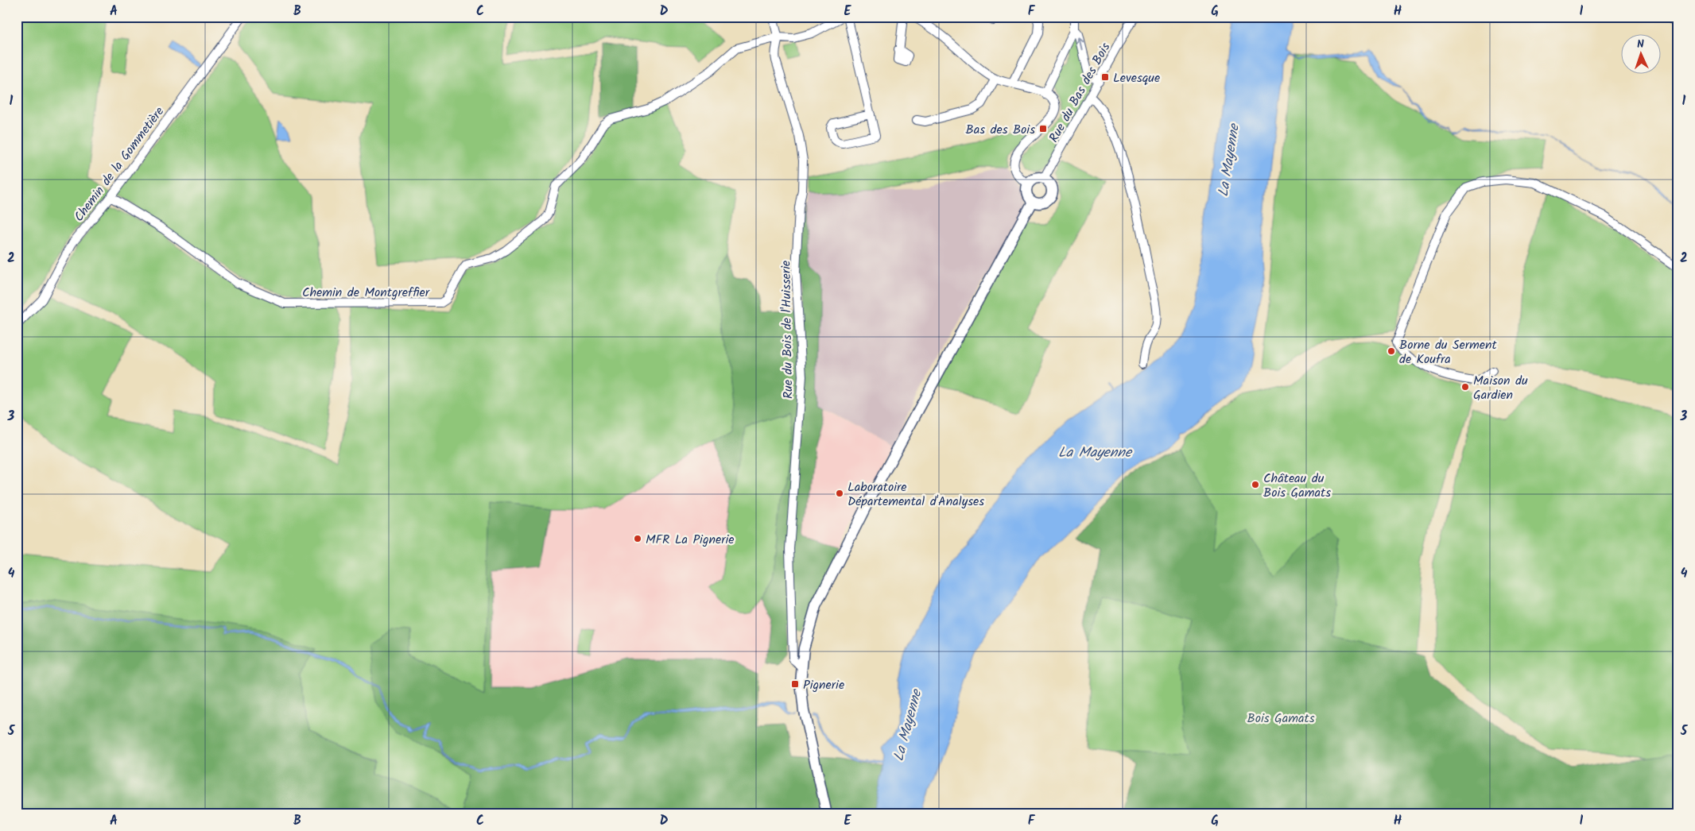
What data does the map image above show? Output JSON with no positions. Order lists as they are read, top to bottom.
{
  "streets": {
    "street": [
      "Rue du Bas des Bois",
      "Chemin de la Gommetière",
      "Chemin de Montgreffier",
      "Rue du Bois de l'Huisserie"
    ]
  },
  "crossings": [
    ["Chemin de la Gommetière", "Chemin de Montgreffier"],
    ["Chemin de Montgreffier", "Rue du Bois de l'Huisserie"]
  ],
  "water": ["La Mayenne"],
  "parks": ["Bois Gamats"],
  "places": {
    "transit": ["Levesque", "Bas des Bois", "Pignerie"],
    "other": [
      "Borne du Serment de Koufra",
      "Maison du Gardien",
      "Château du Bois Gamats",
      "Laboratoire Départemental d'Analyses",
      "MFR La Pignerie"
    ]
  },
  "north": "top",
  "grid": {
    "columns": [
      "A",
      "B",
      "C",
      "D",
      "E",
      "F",
      "G",
      "H",
      "I"
    ],
    "rows": [
      "1",
      "2",
      "3",
      "4",
      "5"
    ]
  }
}
